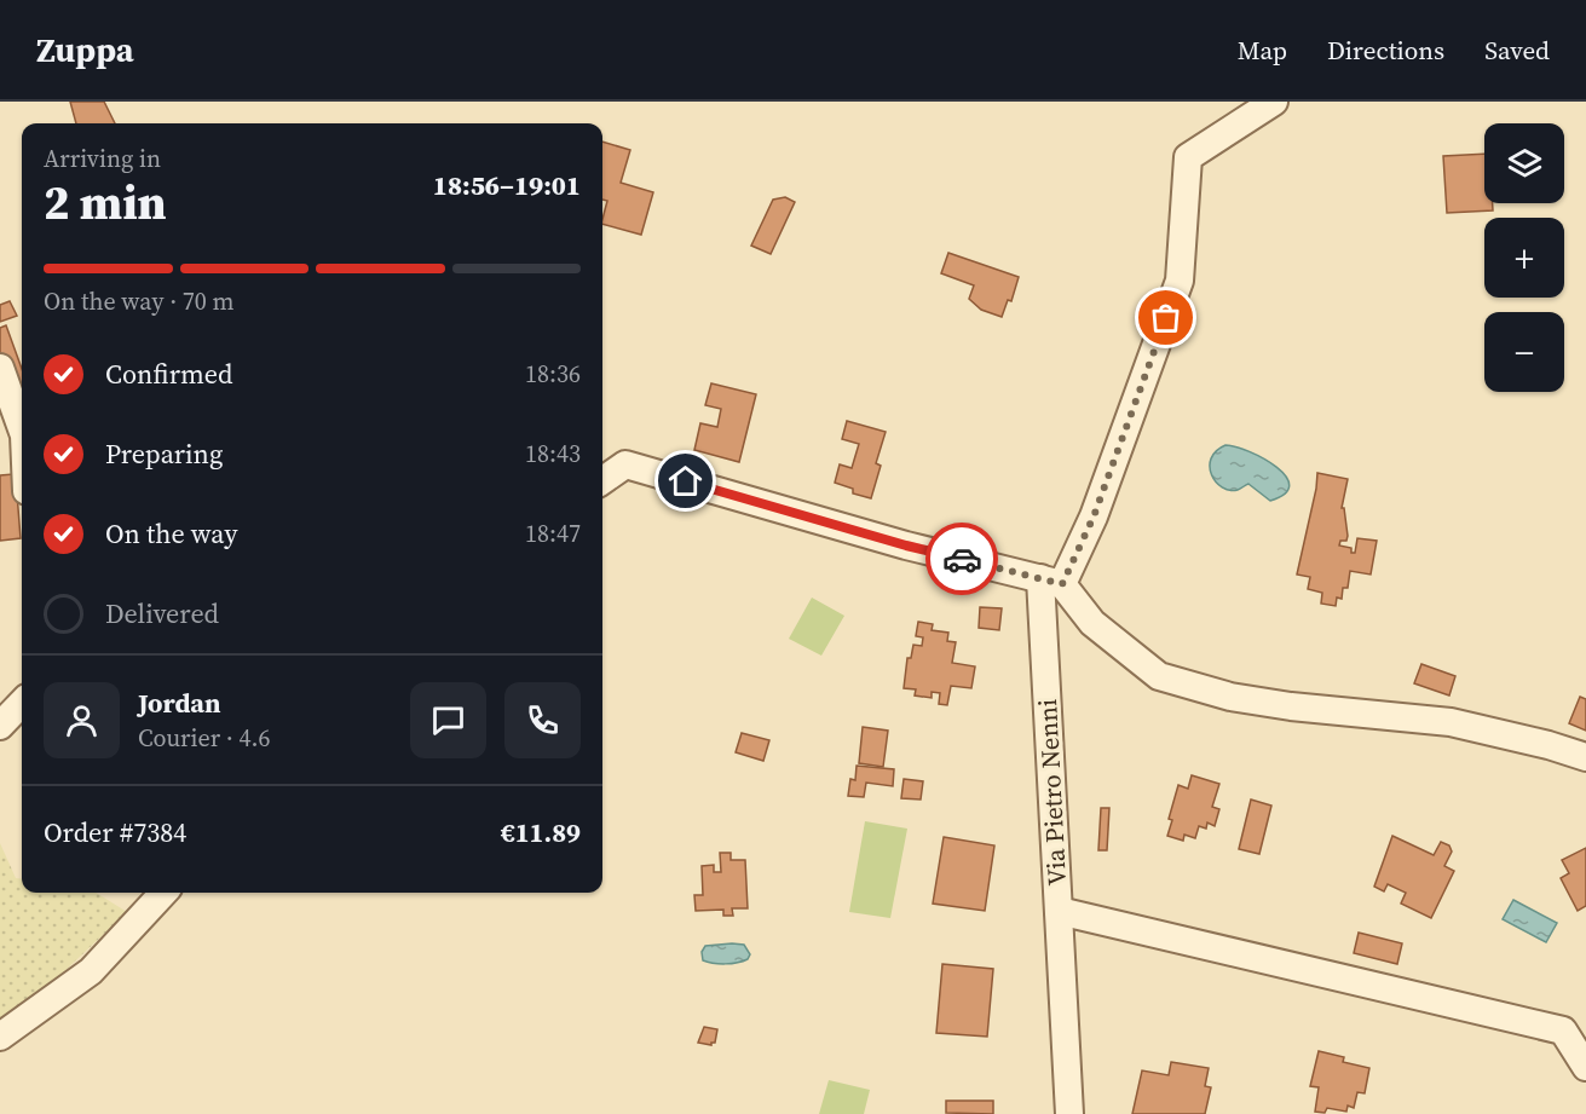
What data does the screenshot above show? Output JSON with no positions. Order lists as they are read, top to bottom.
{
  "streets": {
    "street": ["Via Pietro Nenni"]
  },
  "page": {
    "header": "Zuppa",
    "nav": ["Map", "Directions", "Saved"],
    "map_buttons": ["+", "−"],
    "heading": ["2 min", "Arriving in", "18:56–19:01"],
    "panel": [
      "Jordan",
      "Courier · 4.6",
      "Order #7384",
      "€11.89"
    ],
    "bar": "On the way · 70 m",
    "list": [
      ["Confirmed", "18:36"],
      ["Preparing", "18:43"],
      ["On the way", "18:47"],
      "Delivered"
    ]
  }
}
